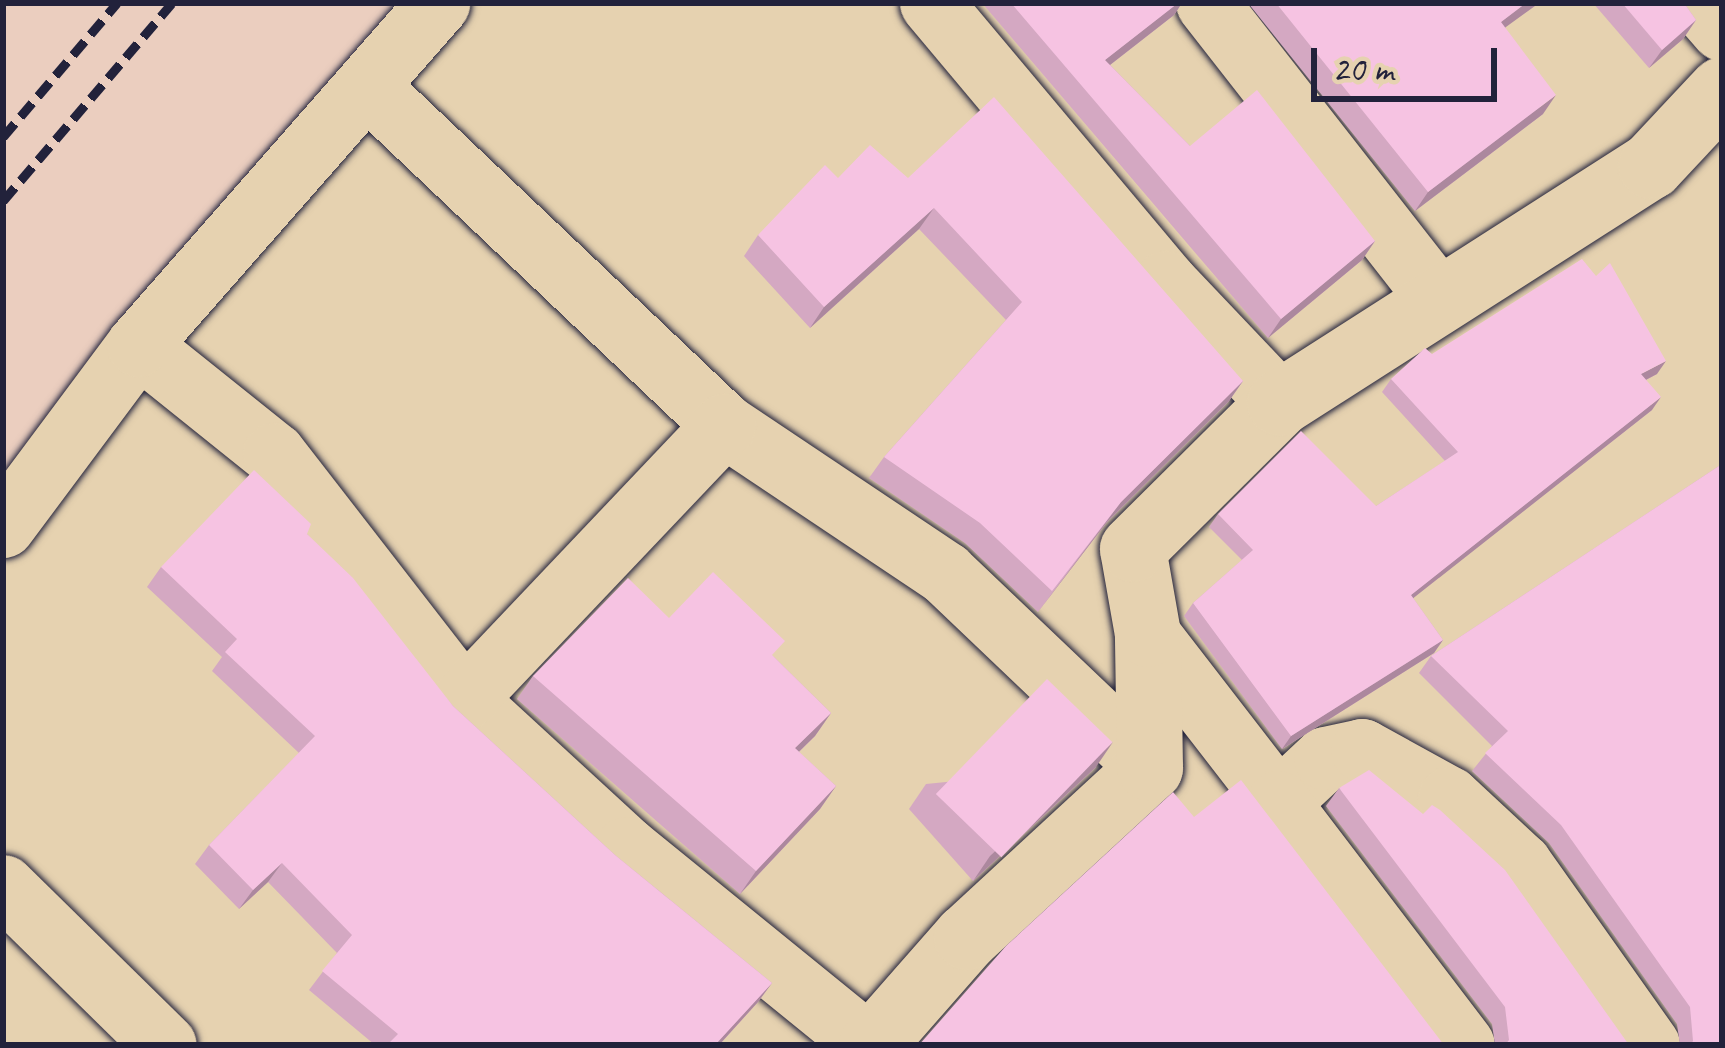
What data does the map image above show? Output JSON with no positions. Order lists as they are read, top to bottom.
{
  "scale_bar": "20 m"
}
